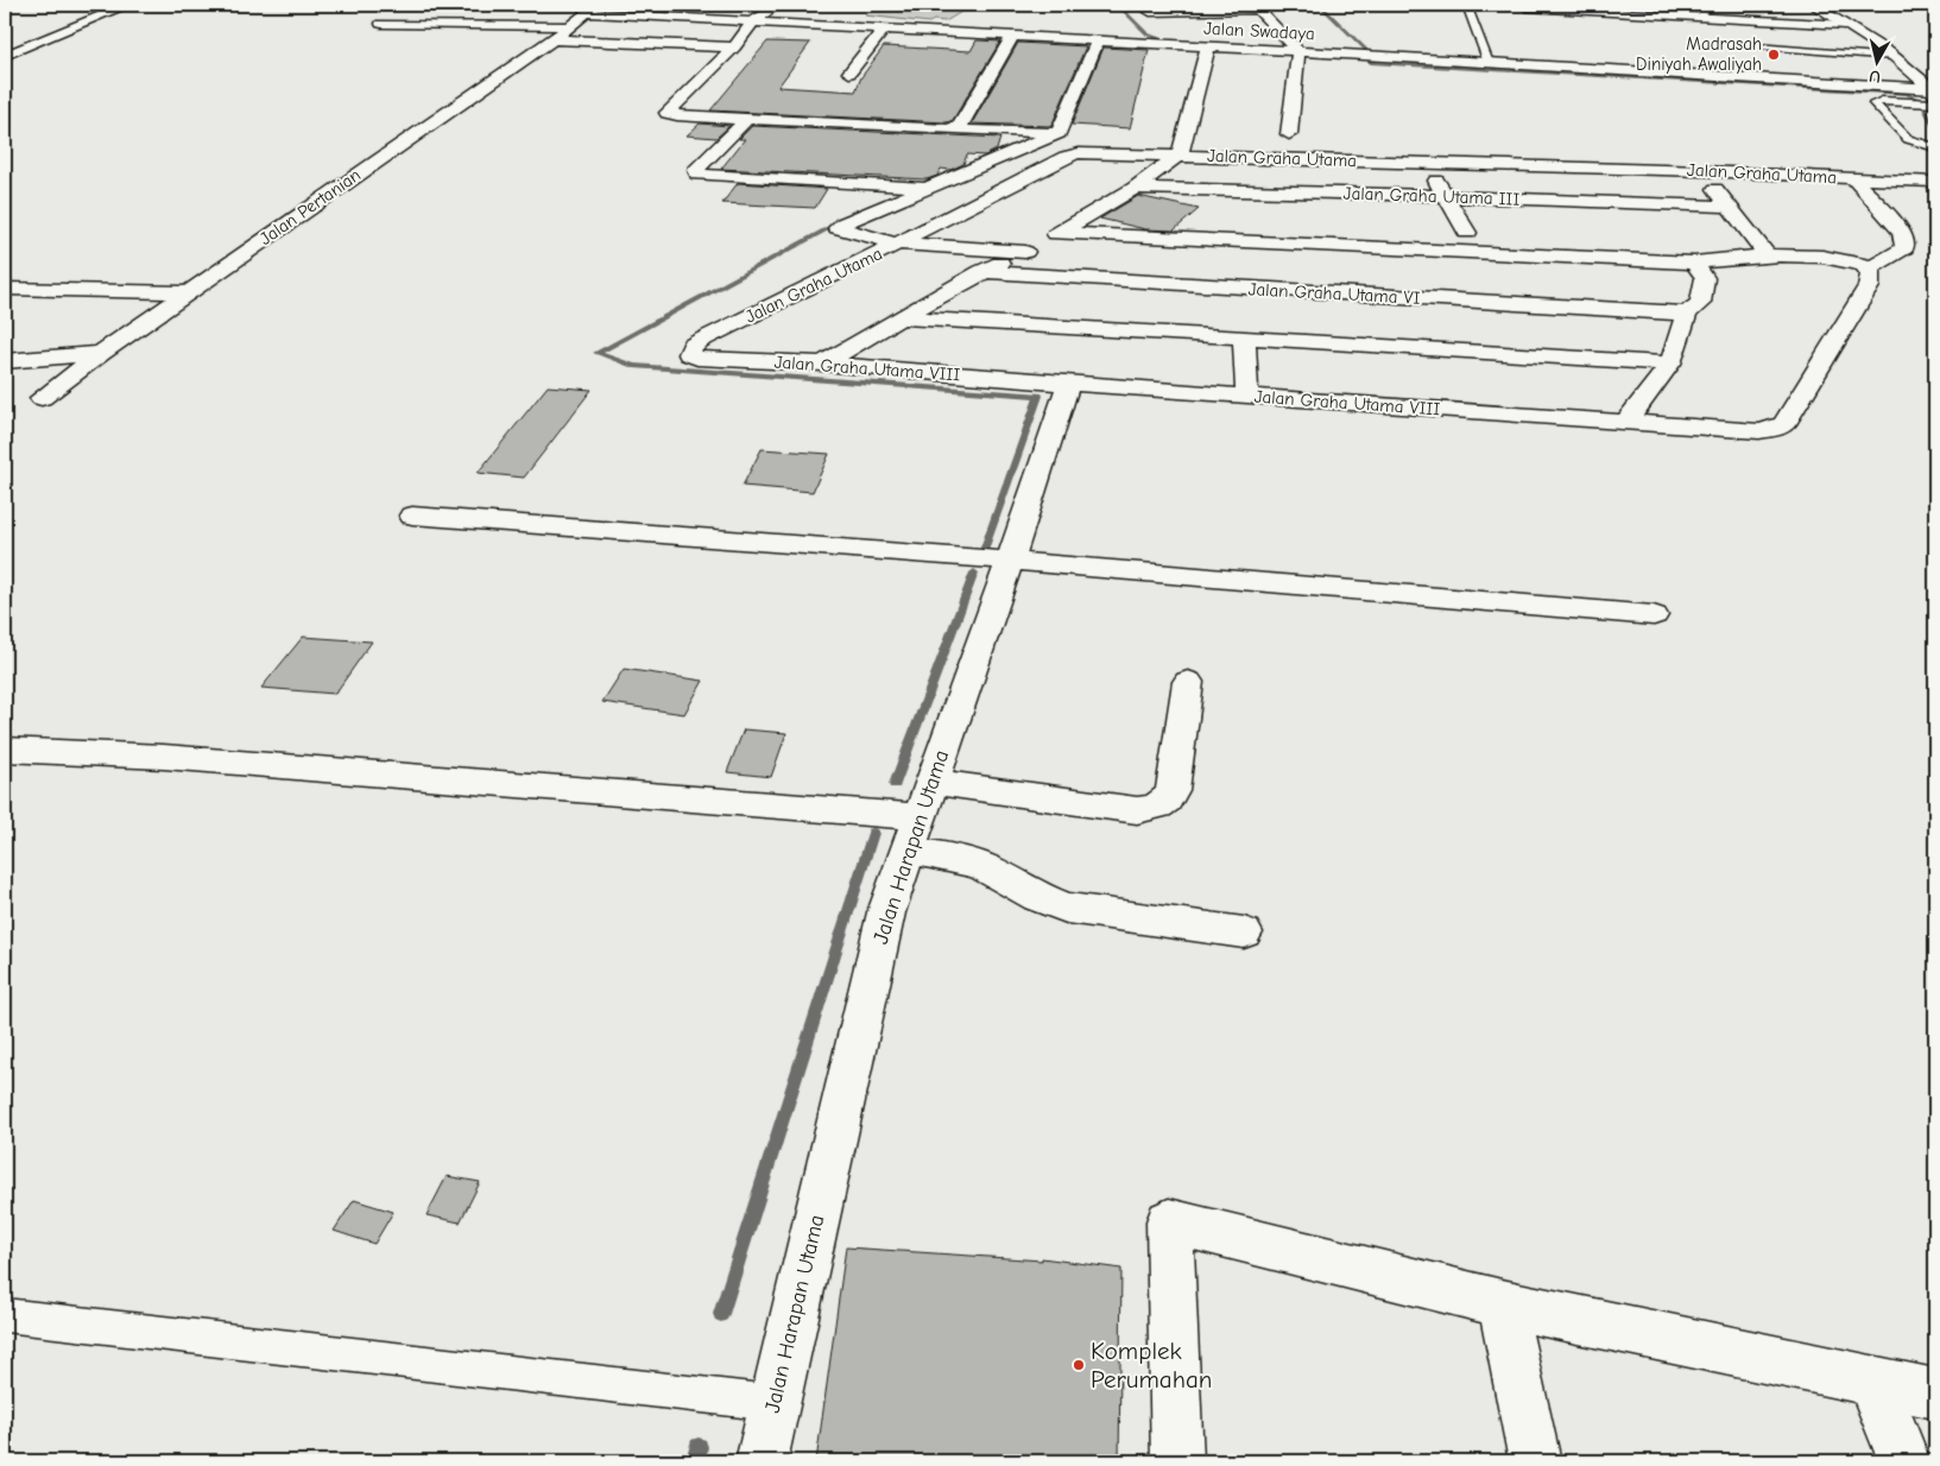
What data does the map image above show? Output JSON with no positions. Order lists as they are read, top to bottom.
{
  "streets": {
    "street": [
      "Jalan Swadaya",
      "Jalan Graha Utama",
      "Jalan Graha Utama III",
      "Jalan Pertanian",
      "Jalan Graha Utama VI",
      "Jalan Graha Utama VIII",
      "Jalan Harapan Utama"
    ]
  },
  "crossings": [
    ["Jalan Swadaya", "Jalan Pertanian"],
    ["Jalan Graha Utama", "Jalan Graha Utama VIII"],
    ["Jalan Graha Utama VIII", "Jalan Harapan Utama"]
  ],
  "places": ["Madrasah Diniyah Awaliyah", "Komplek Perumahan"],
  "north": "bottom"
}
